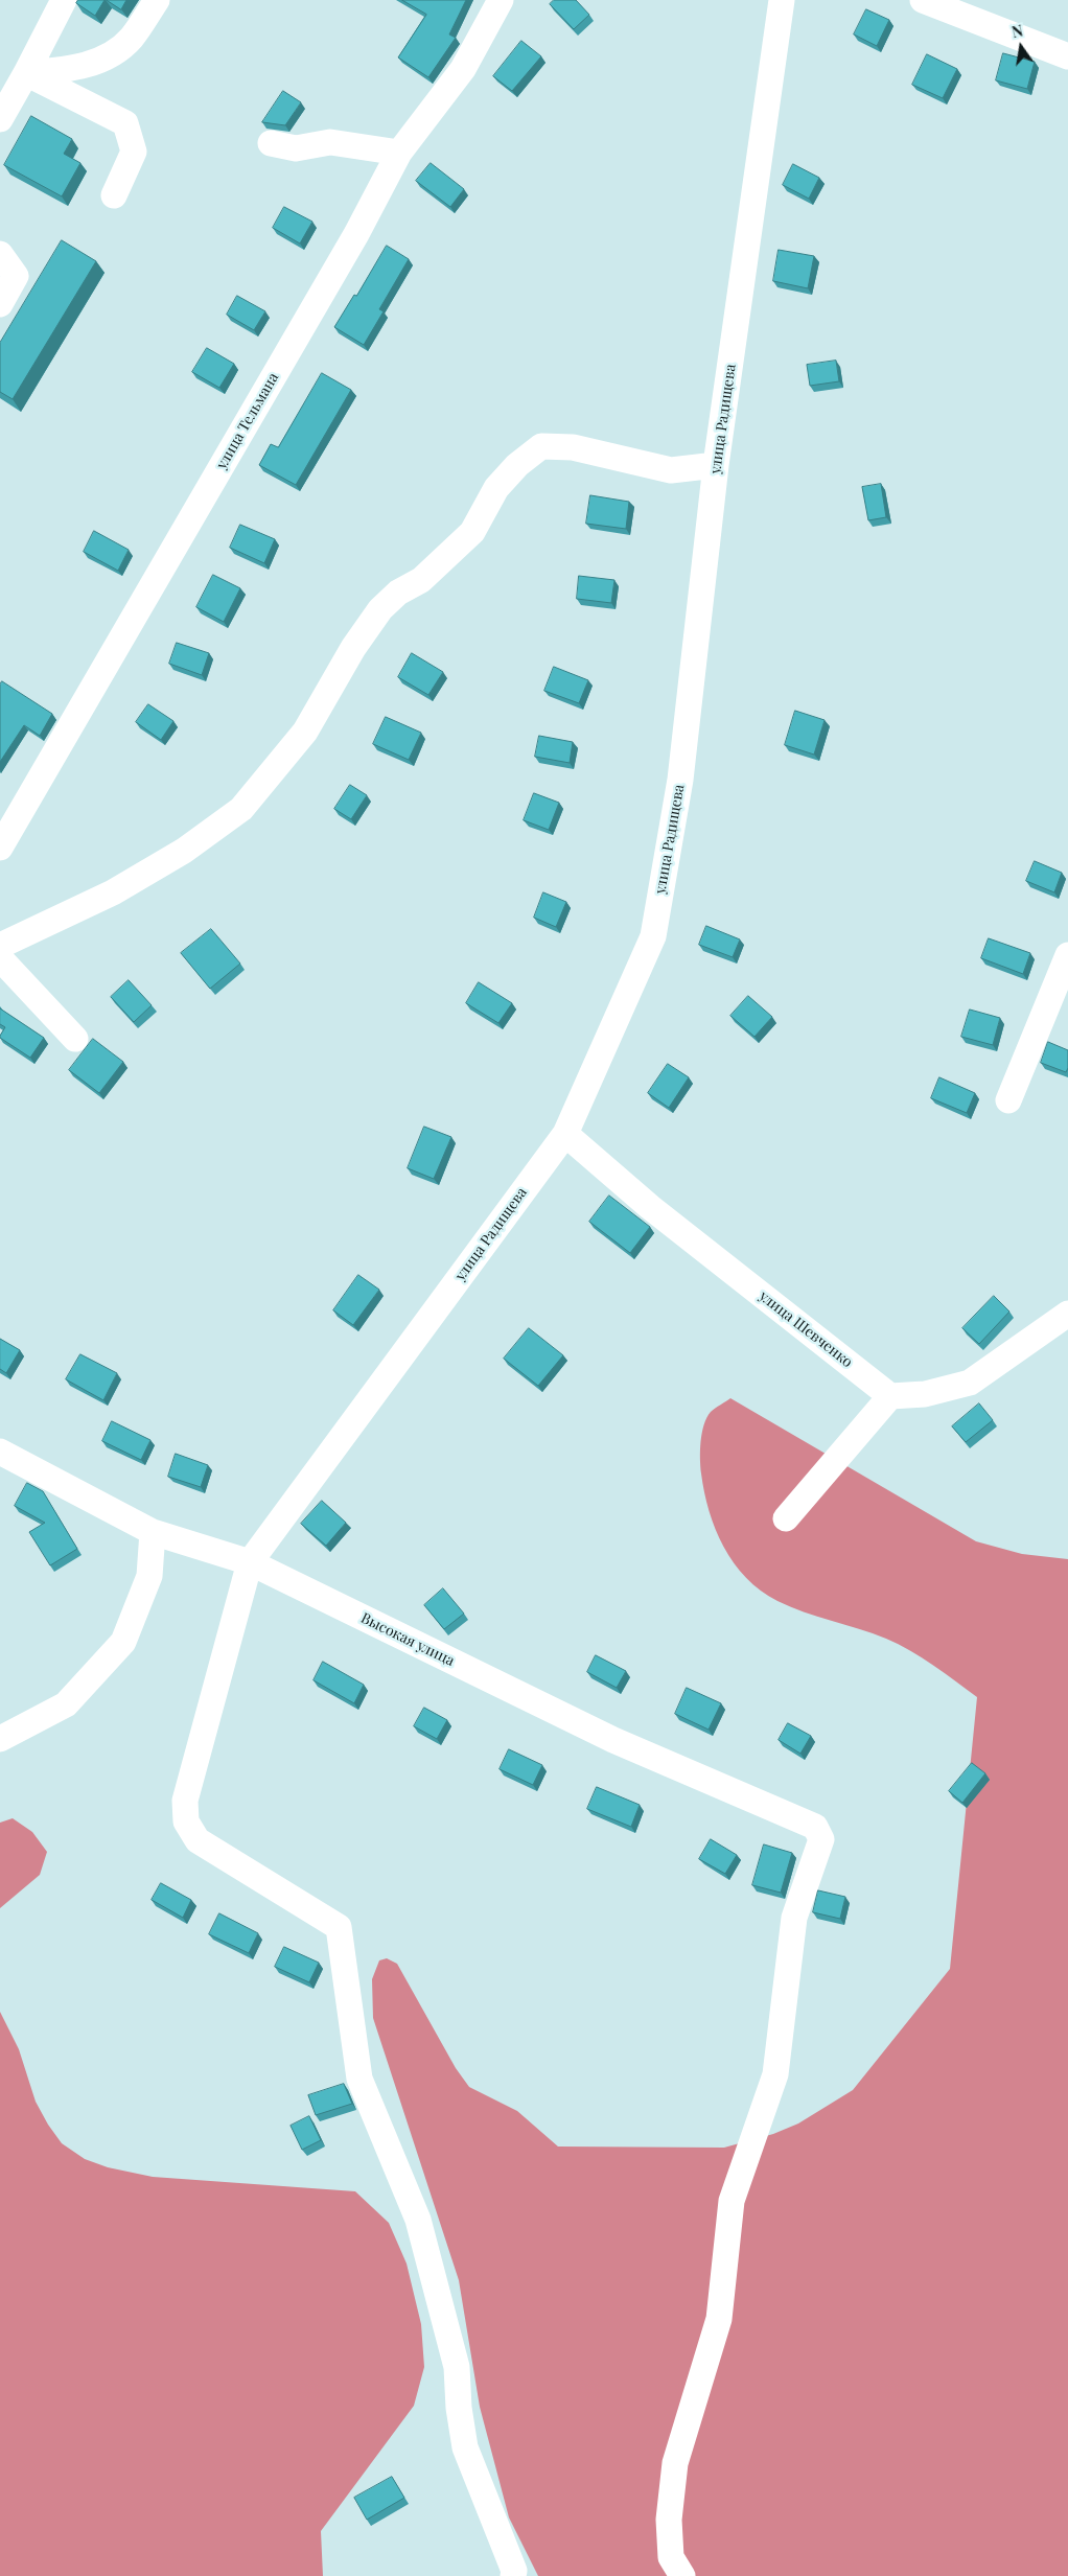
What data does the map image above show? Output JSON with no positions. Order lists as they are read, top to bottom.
{
  "streets": {
    "street": [
      "улица Радищева",
      "улица Тельмана",
      "улица Шевченко",
      "Высокая улица"
    ]
  },
  "crossings": [
    ["улица Радищева", "улица Шевченко"],
    ["улица Радищева", "Высокая улица"]
  ],
  "north": "top"
}
